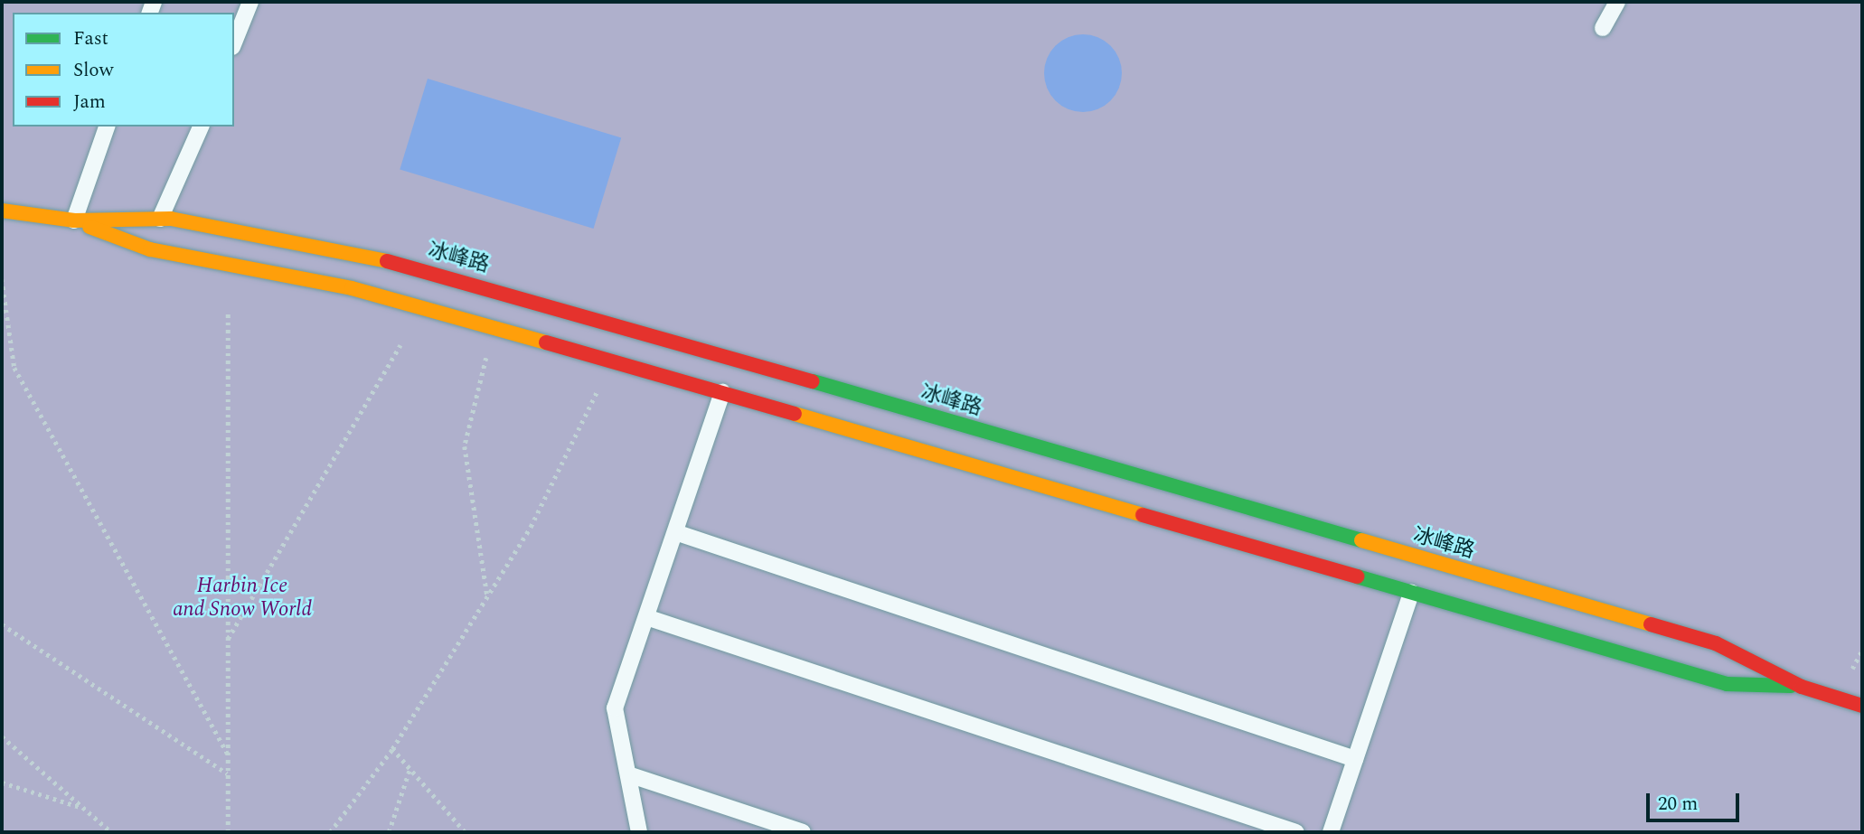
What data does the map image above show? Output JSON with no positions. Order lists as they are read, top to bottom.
{
  "streets": {
    "street": ["冰峰路"]
  },
  "parks": ["Harbin Ice and Snow World"],
  "legend": ["Fast", "Slow", "Jam"],
  "scale_bar": "20 m"
}
